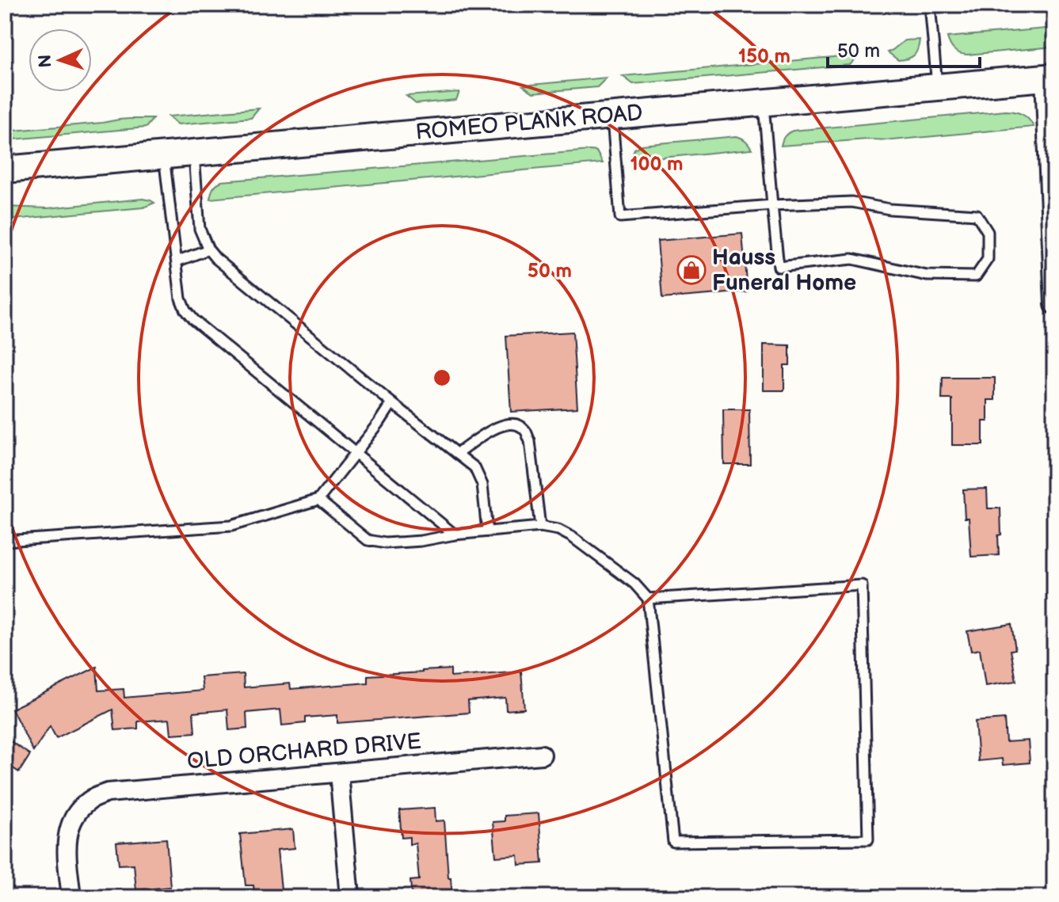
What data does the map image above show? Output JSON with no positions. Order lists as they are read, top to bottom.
{
  "streets": {
    "main road": ["ROMEO PLANK ROAD"],
    "street": ["OLD ORCHARD DRIVE"]
  },
  "places": {
    "shop": ["Hauss Funeral Home"]
  },
  "scale_bar": "50 m",
  "north": "left",
  "rings": ["150 m", "100 m", "50 m"]
}
